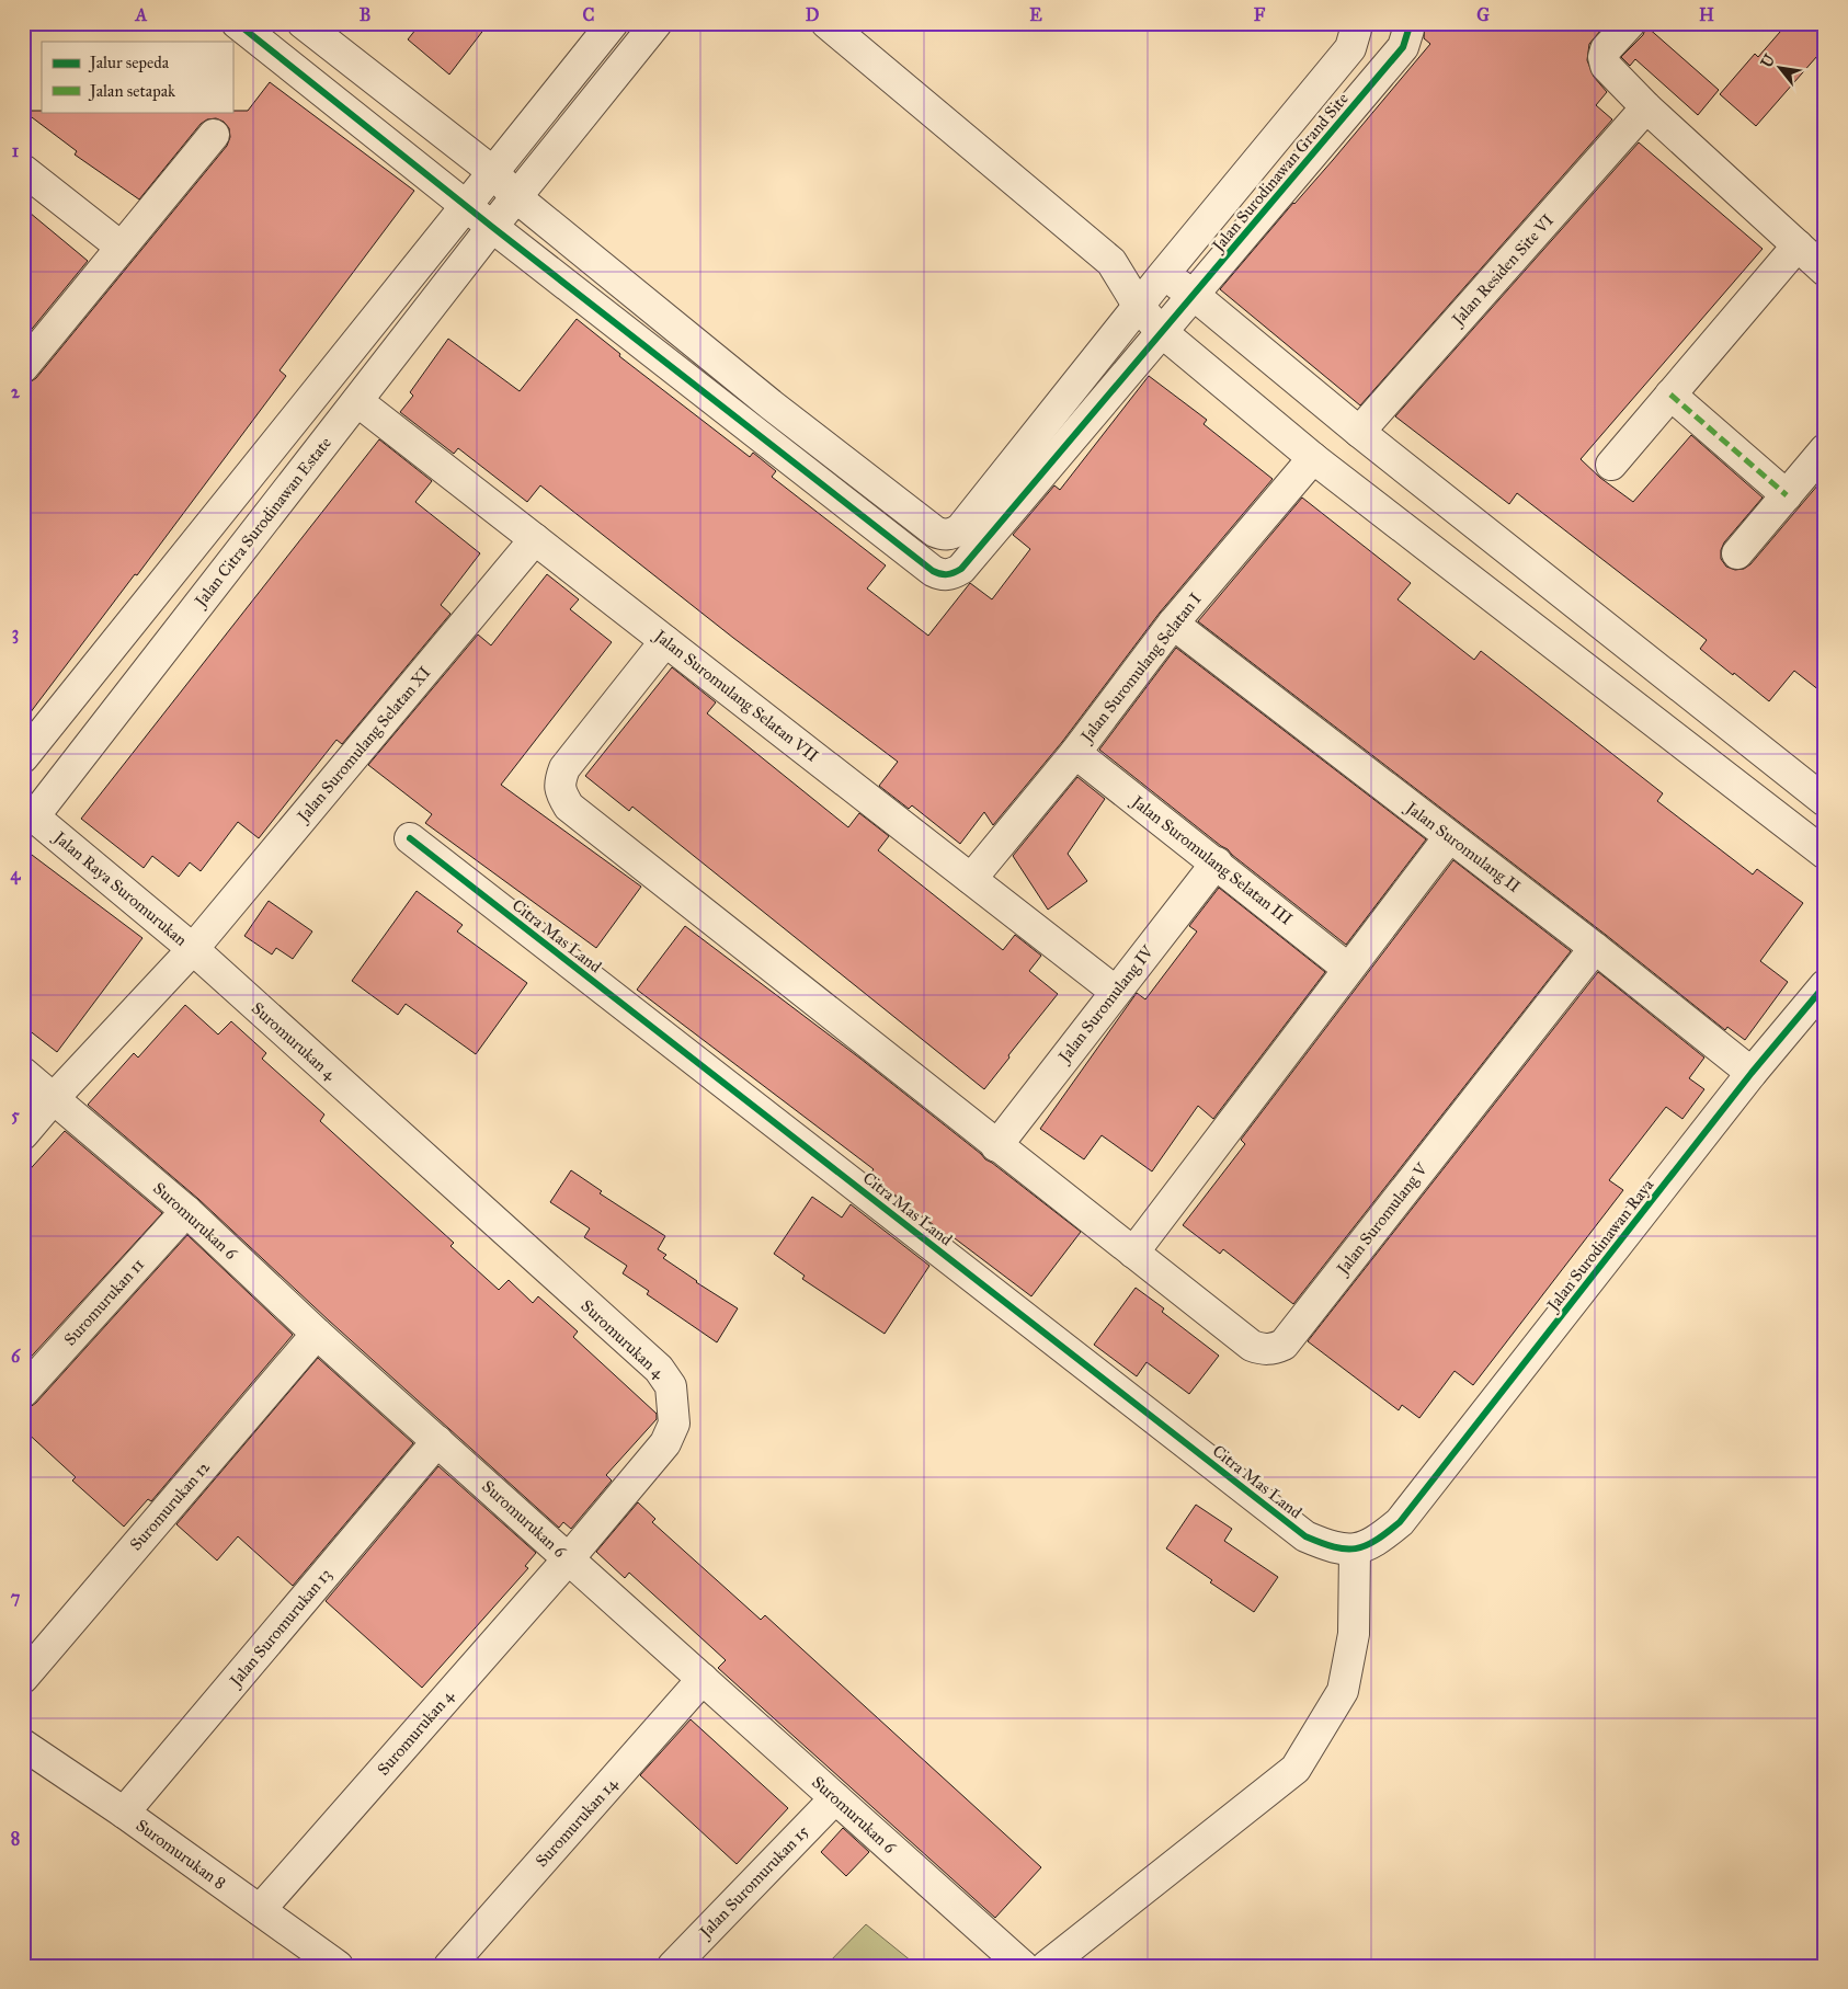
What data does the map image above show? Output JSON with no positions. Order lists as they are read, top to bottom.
{
  "streets": {
    "street": [
      "Jalan Surodinawan Grand Site",
      "Jalan Residen Site VI",
      "Jalan Citra Surodinawan Estate",
      "Jalan Suromulang Selatan I",
      "Jalan Suromulang Selatan VII",
      "Jalan Suromulang Selatan XI",
      "Jalan Suromulang II",
      "Jalan Suromulang Selatan III",
      "Jalan Raya Suromurukan",
      "Citra Mas Land",
      "Jalan Suromulang IV",
      "Suromurukan 4",
      "Jalan Suromulang V",
      "Suromurukan 6",
      "Jalan Surodinawan Raya",
      "Suromurukan 11",
      "Suromurukan 12",
      "Jalan Suromurukan 13",
      "Suromurukan 14",
      "Suromurukan 8",
      "Jalan Suromurukan 15"
    ]
  },
  "crossings": [
    ["Jalan Citra Surodinawan Estate", "Jalan Suromulang Selatan VII"],
    ["Jalan Citra Surodinawan Estate", "Jalan Raya Suromurukan"],
    ["Jalan Suromulang Selatan I", "Jalan Suromulang Selatan VII"],
    ["Jalan Suromulang Selatan I", "Jalan Suromulang II"],
    ["Jalan Suromulang Selatan I", "Jalan Suromulang Selatan III"],
    ["Jalan Suromulang Selatan VII", "Jalan Suromulang Selatan XI"],
    ["Jalan Suromulang Selatan VII", "Jalan Suromulang IV"],
    ["Jalan Suromulang Selatan VII", "Jalan Suromulang V"],
    ["Jalan Suromulang Selatan XI", "Jalan Raya Suromurukan"],
    ["Jalan Suromulang Selatan XI", "Suromurukan 4"],
    ["Jalan Suromulang Selatan XI", "Suromurukan 6"],
    ["Jalan Suromulang II", "Jalan Suromulang V"],
    ["Jalan Suromulang II", "Jalan Surodinawan Raya"],
    ["Jalan Suromulang Selatan III", "Jalan Suromulang IV"],
    ["Jalan Raya Suromurukan", "Suromurukan 4"],
    ["Citra Mas Land", "Jalan Surodinawan Raya"],
    ["Jalan Suromulang IV", "Jalan Suromulang V"],
    ["Suromurukan 4", "Suromurukan 6"],
    ["Suromurukan 4", "Suromurukan 8"],
    ["Suromurukan 6", "Suromurukan 11"],
    ["Suromurukan 6", "Suromurukan 12"],
    ["Suromurukan 6", "Jalan Suromurukan 13"],
    ["Suromurukan 6", "Suromurukan 14"],
    ["Suromurukan 6", "Jalan Suromurukan 15"],
    ["Jalan Suromurukan 13", "Suromurukan 8"]
  ],
  "legend": ["Jalur sepeda", "Jalan setapak"],
  "north": "top left",
  "grid": {
    "columns": [
      "A",
      "B",
      "C",
      "D",
      "E",
      "F",
      "G",
      "H"
    ],
    "rows": [
      "1",
      "2",
      "3",
      "4",
      "5",
      "6",
      "7",
      "8"
    ]
  }
}
